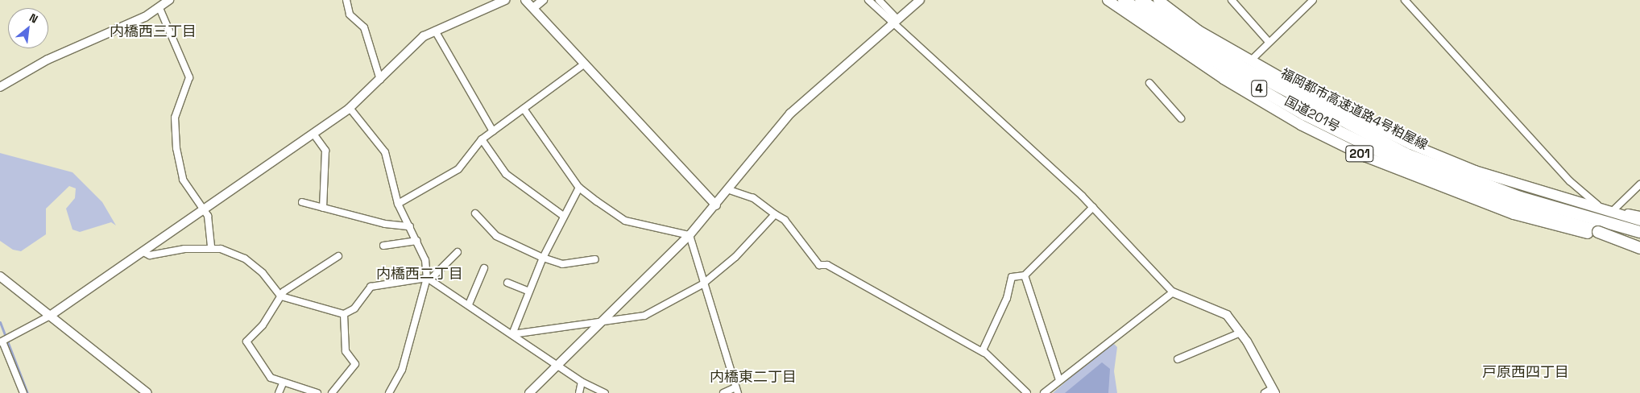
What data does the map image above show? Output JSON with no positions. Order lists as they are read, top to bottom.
{
  "streets": {
    "highway": [
      "4",
      "福岡都市高速道路4号粕屋線",
      "国道201号",
      "201"
    ]
  },
  "districts": [
    "内橋西三丁目",
    "内橋西二丁目",
    "戸原西四丁目",
    "内橋東二丁目"
  ],
  "north": "top right"
}
